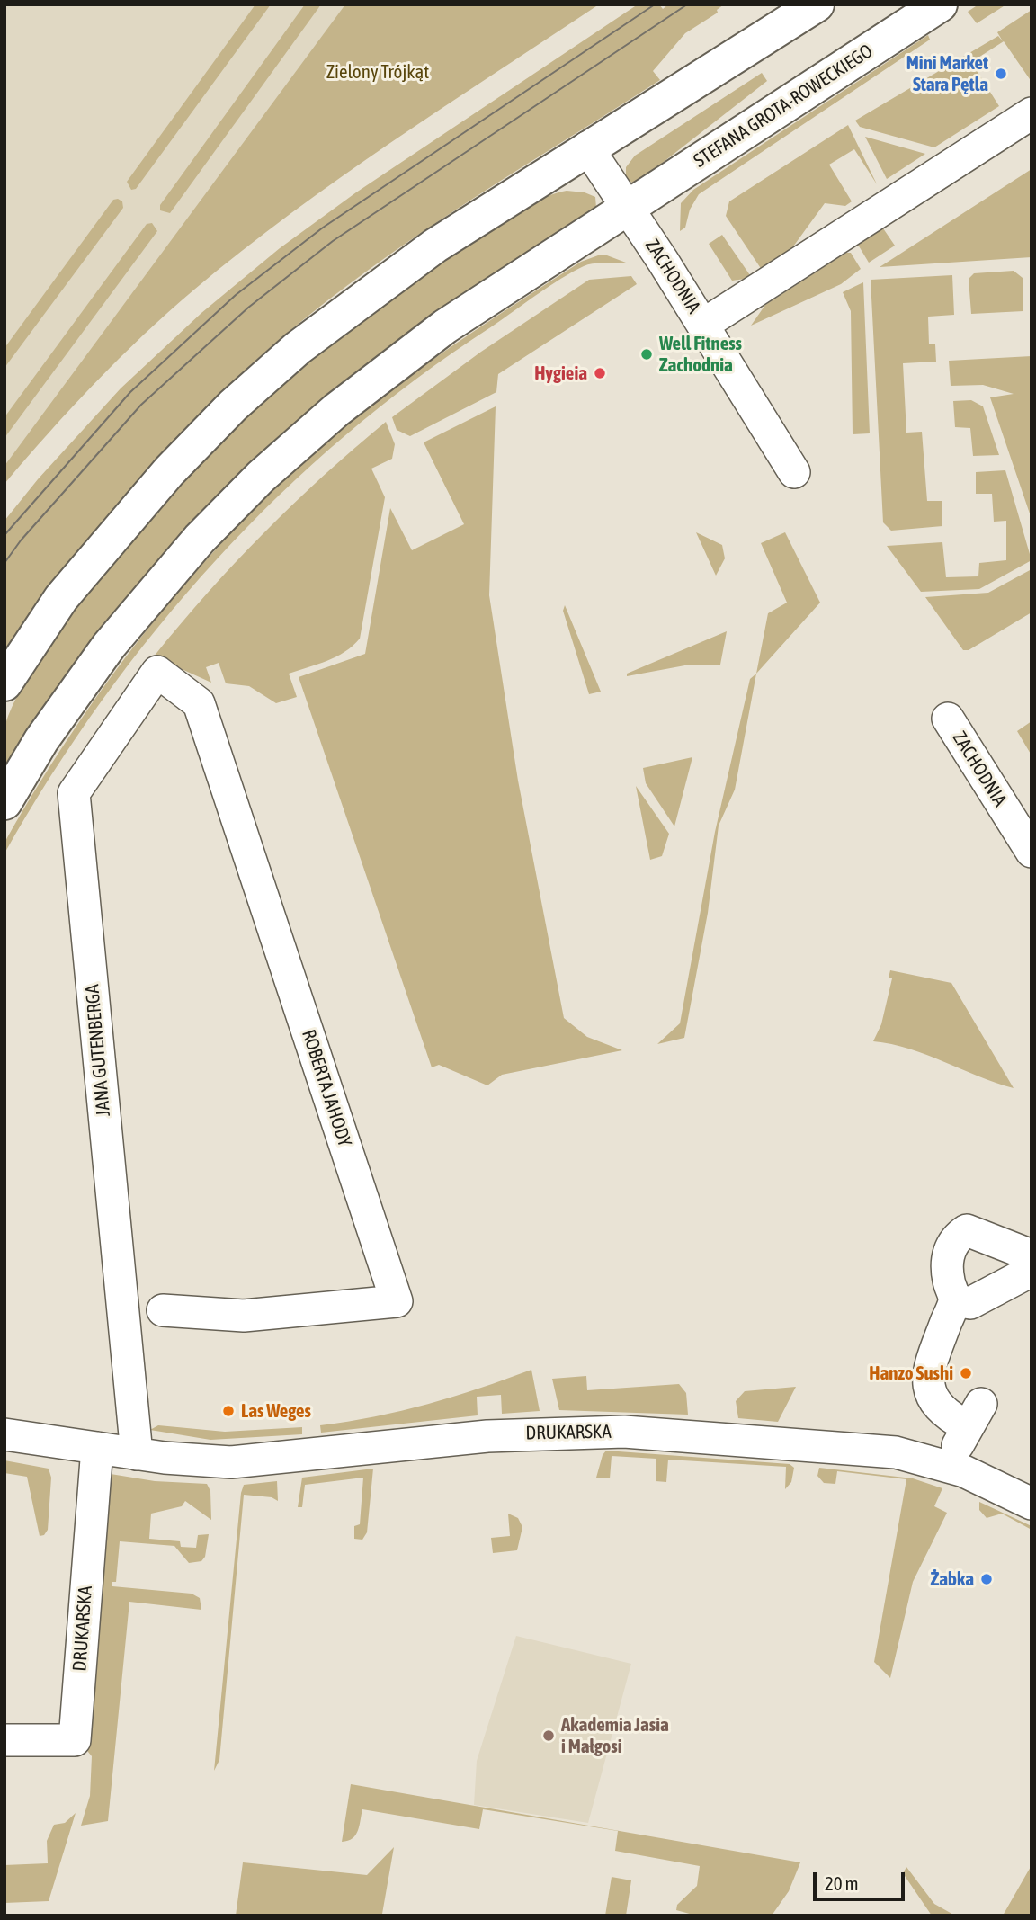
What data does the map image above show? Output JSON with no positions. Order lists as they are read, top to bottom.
{
  "streets": {
    "main road": ["STEFANA GROTA-ROWECKIEGO"],
    "street": [
      "ZACHODNIA",
      "JANA GUTENBERGA",
      "ROBERTA JAHODY",
      "DRUKARSKA"
    ]
  },
  "crossings": [
    ["STEFANA GROTA-ROWECKIEGO", "ZACHODNIA"],
    ["JANA GUTENBERGA", "ROBERTA JAHODY"],
    ["JANA GUTENBERGA", "DRUKARSKA"]
  ],
  "parks": ["Zielony Trójkąt"],
  "places": [
    "Mini Market Stara Pętla",
    "Well Fitness Zachodnia",
    "Hygieia",
    "Hanzo Sushi",
    "Las Weges",
    "Żabka",
    "Akademia Jasia i Małgosi"
  ],
  "scale_bar": "20 m"
}
